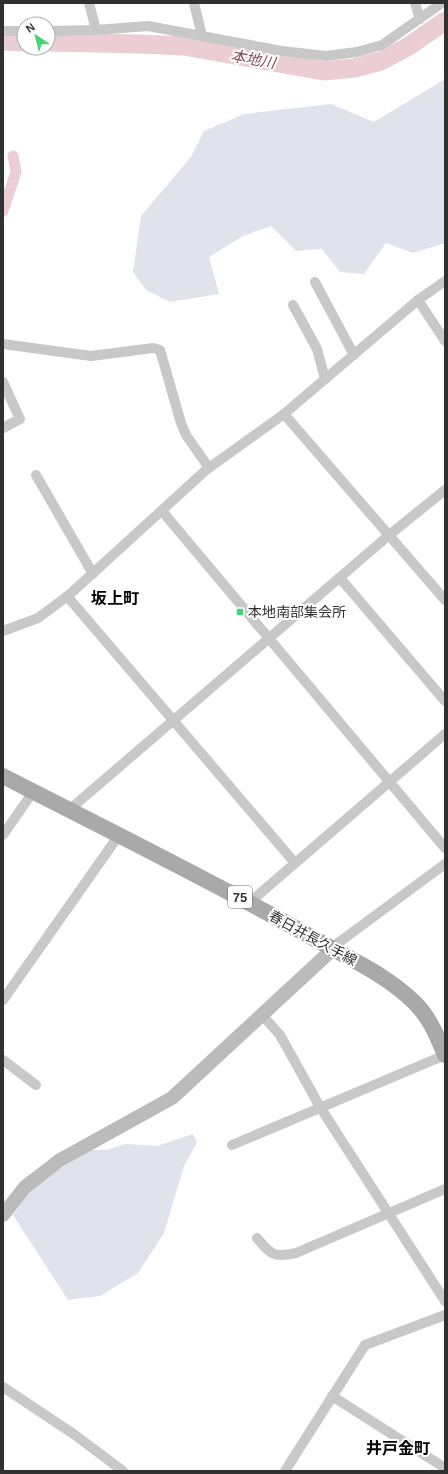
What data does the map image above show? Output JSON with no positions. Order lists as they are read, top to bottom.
{
  "streets": {
    "main road": ["75", "春日井長久手線"]
  },
  "districts": ["坂上町", "井戸金町"],
  "water": ["本地川"],
  "places": {
    "transit": ["本地南部集会所"]
  },
  "north": "top left"
}
